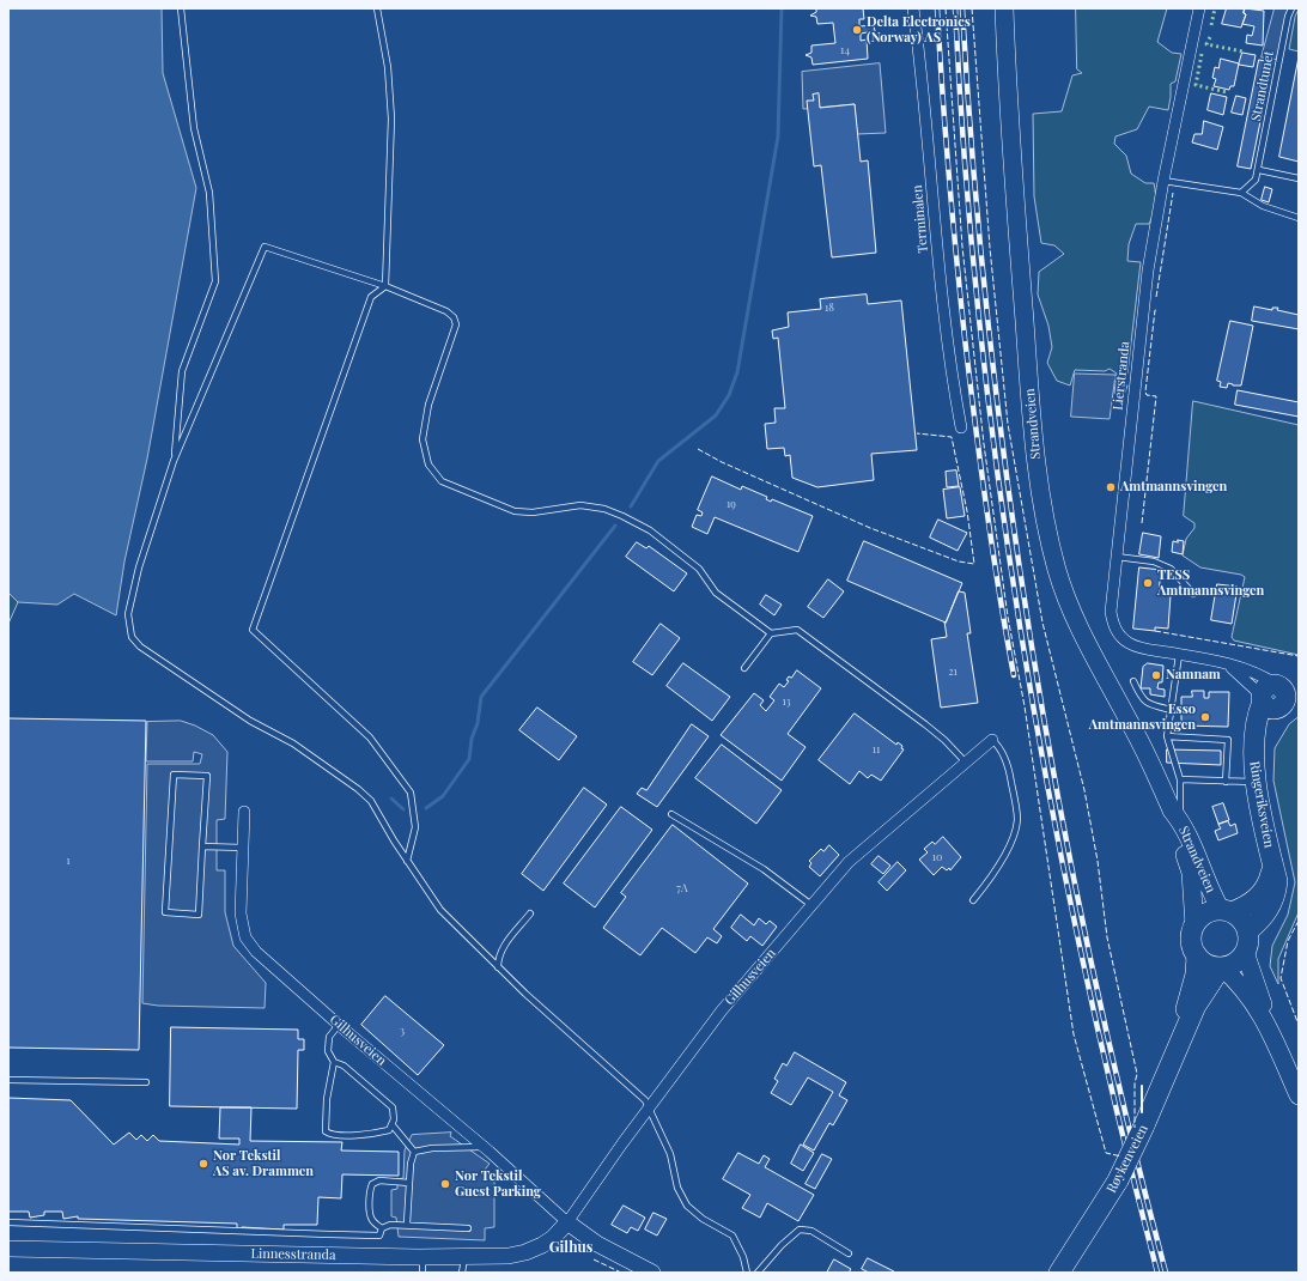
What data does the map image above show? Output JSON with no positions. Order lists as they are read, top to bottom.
{
  "streets": {
    "highway": ["Ringeriksveien", "Røykenveien"],
    "main road": ["Strandveien"],
    "street": [
      "Terminalen",
      "Lierstranda",
      "Gilhusveien",
      "Linnesstranda"
    ],
    "lane": ["Strandtunet"]
  },
  "crossings": [
    ["Lierstranda", "Ringeriksveien"],
    ["Strandveien", "Ringeriksveien"],
    ["Strandveien", "Røykenveien"],
    ["Ringeriksveien", "Røykenveien"],
    ["Gilhusveien", "Linnesstranda"]
  ],
  "districts": ["Gilhus"],
  "places": [
    "Delta Electronics (Norway) AS",
    "Amtmannsvingen",
    "TESS Amtmannsvingen",
    "Namnam",
    "Esso Amtmannsvingen",
    "Nor Tekstil AS av. Drammen",
    "Nor Tekstil Guest Parking"
  ],
  "house_numbers": [
    "14",
    "18",
    "19",
    "21",
    "13",
    "11",
    "10",
    "1",
    "7A",
    "3"
  ]
}
